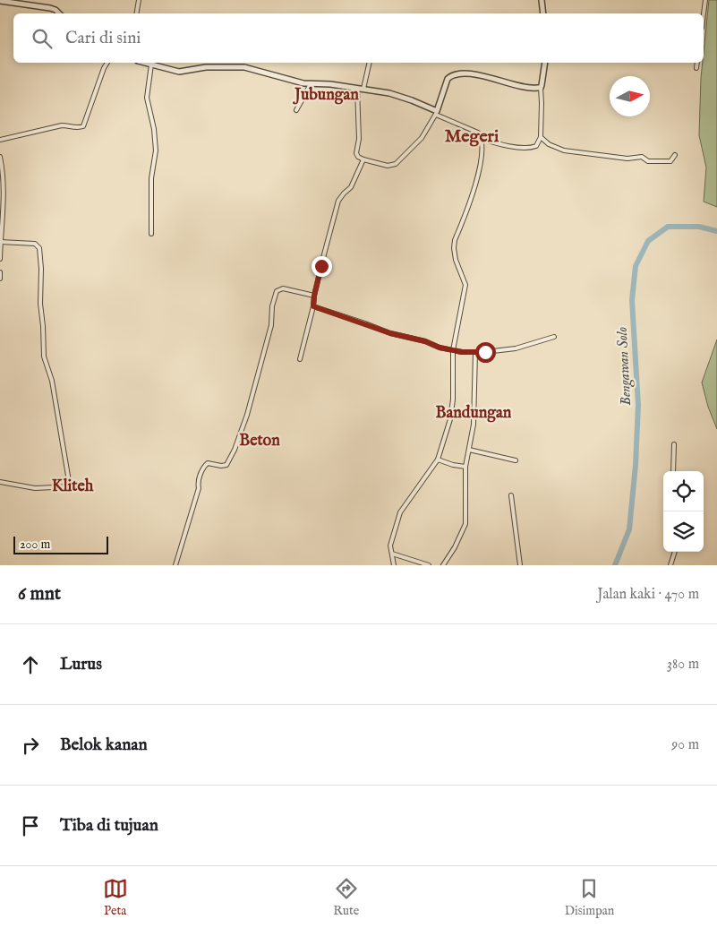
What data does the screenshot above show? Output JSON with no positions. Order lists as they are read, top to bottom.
{
  "districts": [
    "Jubungan",
    "Megeri",
    "Bandungan",
    "Beton",
    "Kliteh"
  ],
  "water": ["Bengawan Solo"],
  "scale_bar": "200 m",
  "north": "right",
  "page": {
    "search": "Cari di sini",
    "scale": "200 m",
    "heading": ["6 mnt", "Jalan kaki · 470 m"],
    "list": [
      ["Lurus", "380 m"],
      ["Belok kanan", "90 m"],
      "Tiba di tujuan"
    ],
    "nav": ["Peta", "Rute", "Disimpan"]
  }
}
